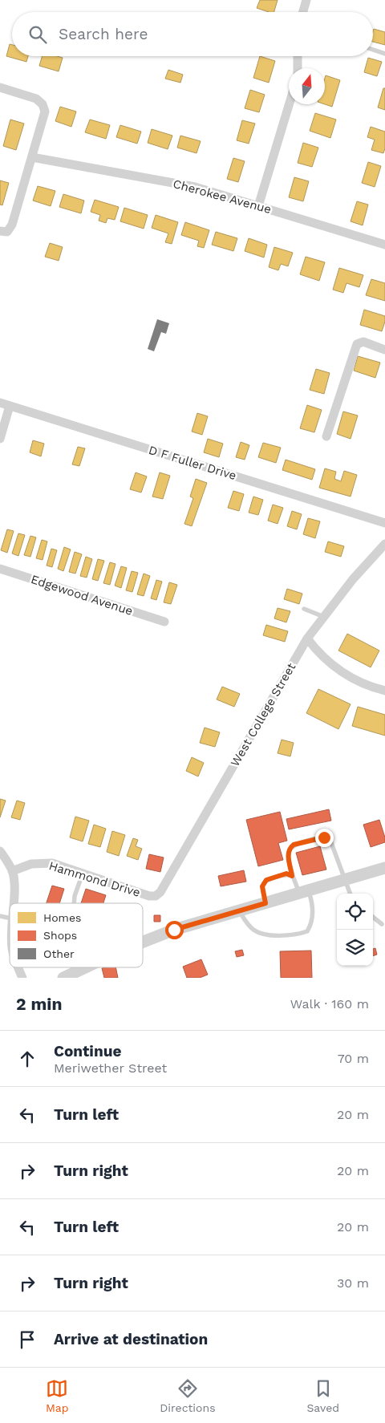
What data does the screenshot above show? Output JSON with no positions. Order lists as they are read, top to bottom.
{
  "streets": {
    "street": [
      "Cherokee Avenue",
      "D F Fuller Drive",
      "Edgewood Avenue",
      "West College Street",
      "Hammond Drive"
    ]
  },
  "crossings": [
    ["West College Street", "Hammond Drive"]
  ],
  "legend": ["Homes", "Shops", "Other"],
  "north": "top",
  "page": {
    "search": "Search here",
    "heading": ["2 min", "Walk · 160 m"],
    "list": [
      ["Continue", "Meriwether Street", "70 m"],
      ["Turn left", "20 m"],
      ["Turn right", "20 m"],
      ["Turn left", "20 m"],
      ["Turn right", "30 m"],
      "Arrive at destination"
    ],
    "nav": ["Map", "Directions", "Saved"]
  }
}
